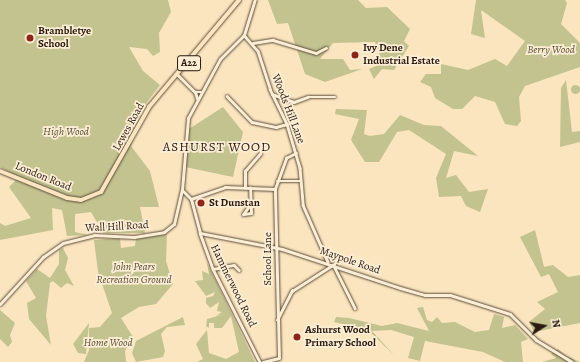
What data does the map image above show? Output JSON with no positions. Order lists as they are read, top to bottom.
{
  "streets": {
    "highway": ["A22", "Lewes Road", "London Road"],
    "street": [
      "Woods Hill Lane",
      "Wall Hill Road",
      "School Lane",
      "Maypole Road",
      "Hammerwood Road"
    ]
  },
  "crossings": [
    ["Woods Hill Lane", "School Lane"],
    ["Woods Hill Lane", "Maypole Road"],
    ["Lewes Road", "London Road"],
    ["School Lane", "Maypole Road"],
    ["Maypole Road", "Hammerwood Road"]
  ],
  "districts": ["ASHURST WOOD"],
  "parks": [
    "Berry Wood",
    "High Wood",
    "John Pears Recreation Ground",
    "Home Wood"
  ],
  "places": [
    "Brambletye School",
    "Ivy Dene Industrial Estate",
    "St Dunstan",
    "Ashurst Wood Primary School"
  ],
  "north": "right"
}
